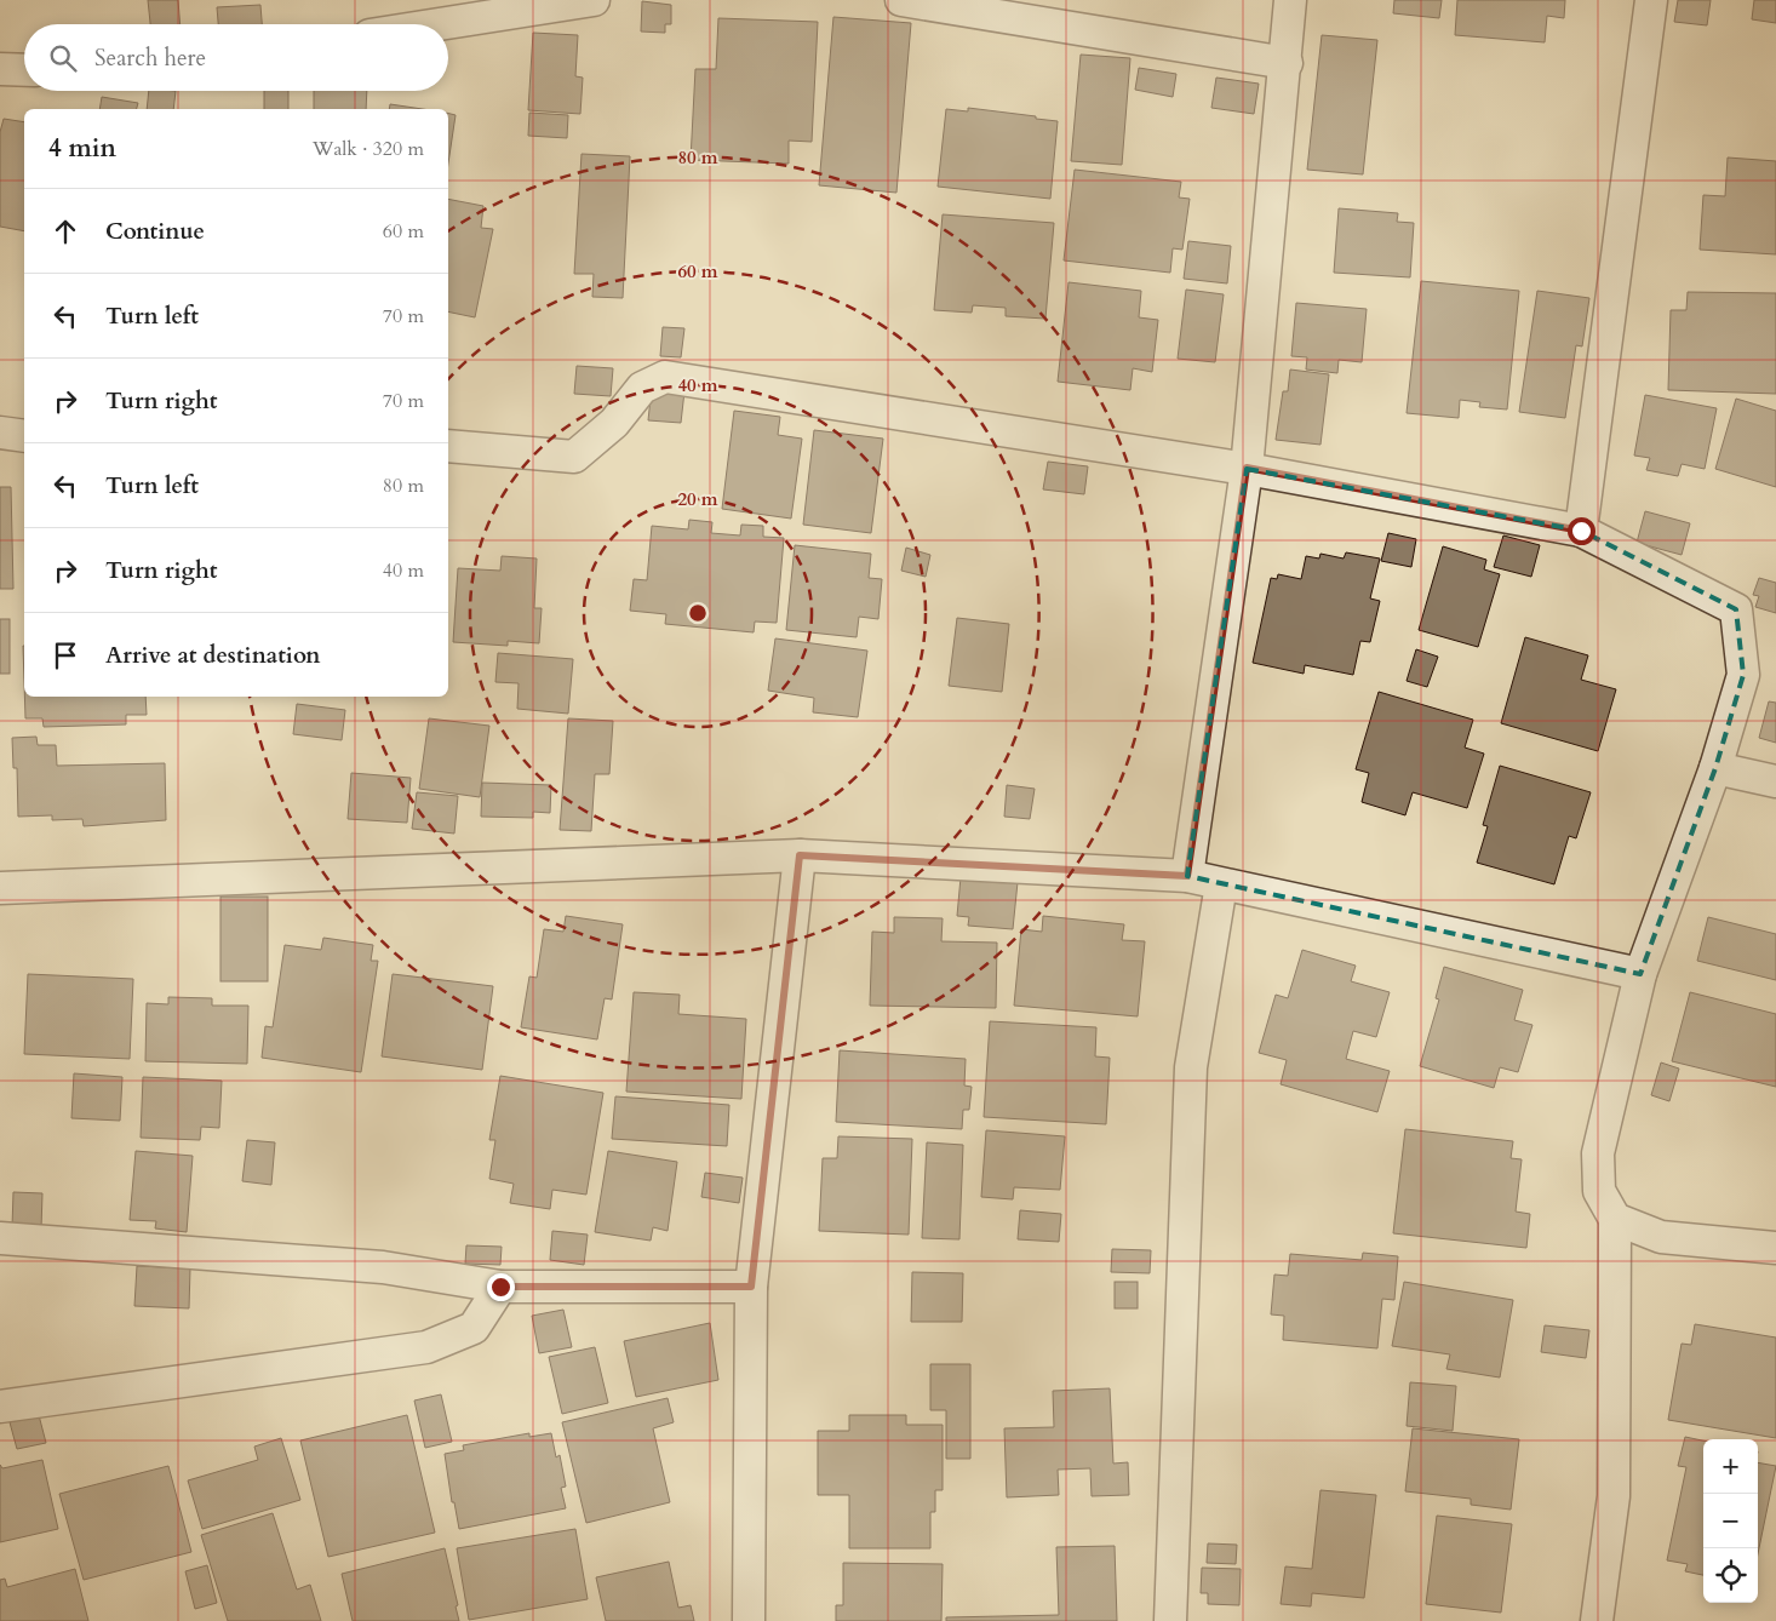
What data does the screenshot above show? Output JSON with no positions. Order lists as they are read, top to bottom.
{
  "page": {
    "search": "Search here",
    "heading": ["4 min", "Walk · 320 m"],
    "list": [
      ["Continue", "60 m"],
      ["Turn left", "70 m"],
      ["Turn right", "70 m"],
      ["Turn left", "80 m"],
      ["Turn right", "40 m"],
      "Arrive at destination"
    ],
    "map_buttons": ["+", "−"]
  },
  "rings": [
    "80 m",
    "60 m",
    "40 m",
    "20 m"
  ]
}
